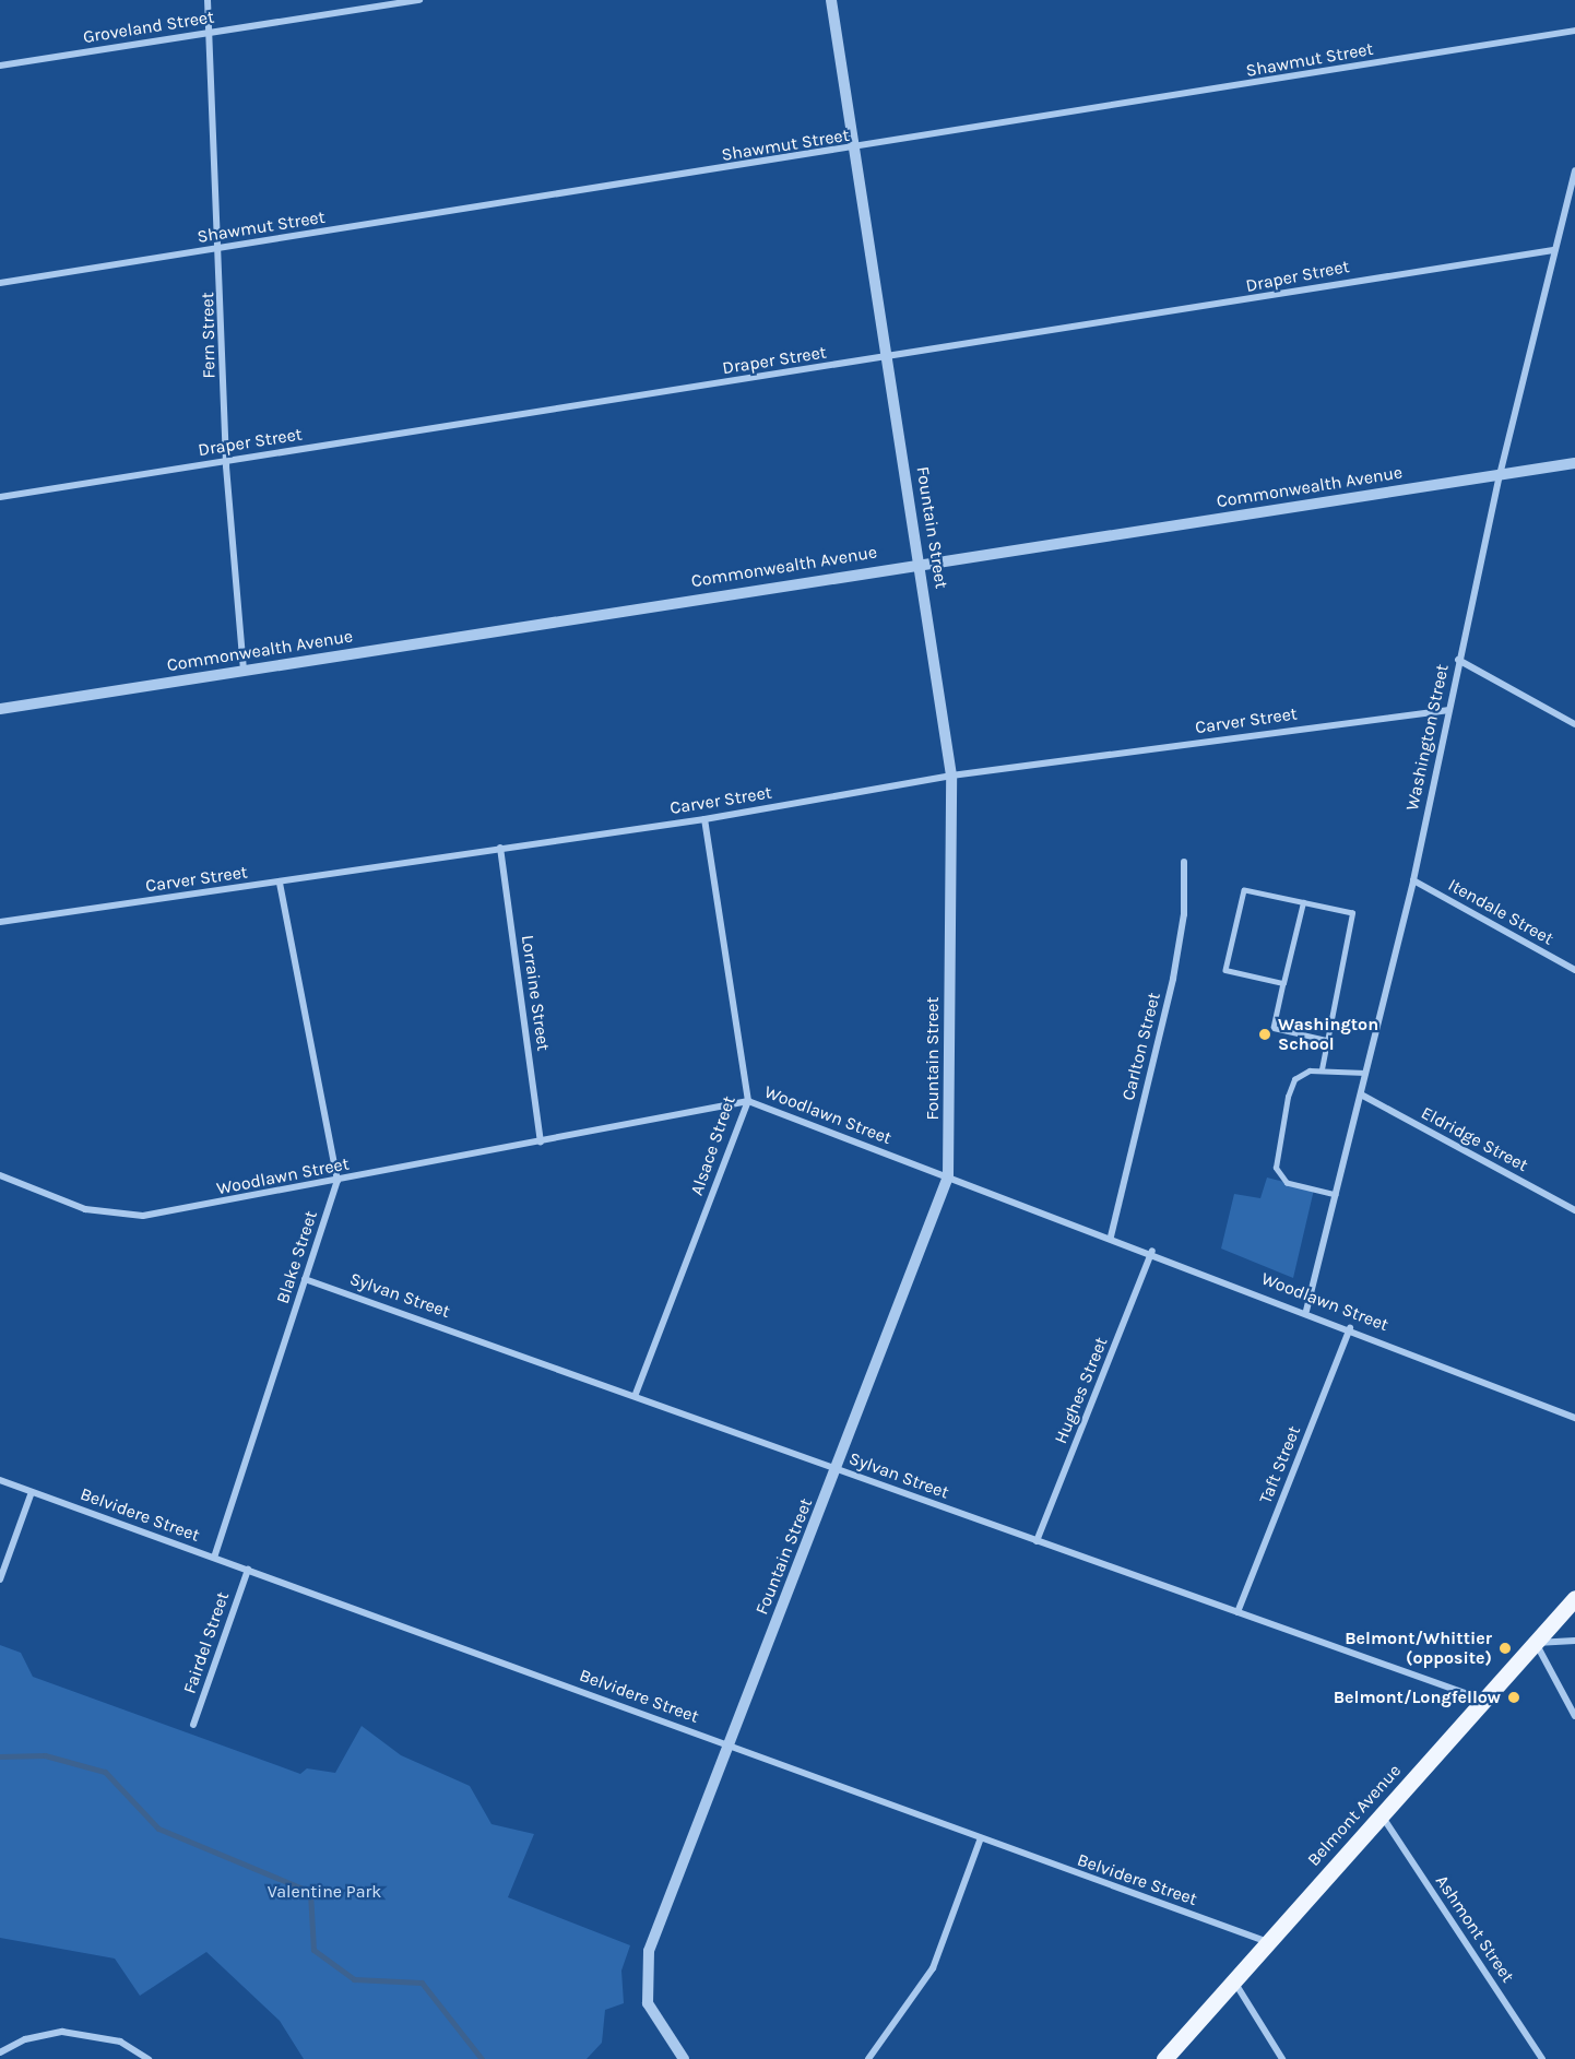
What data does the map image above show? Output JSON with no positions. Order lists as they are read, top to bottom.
{
  "streets": {
    "main road": ["Belmont Avenue"],
    "street": [
      "Groveland Street",
      "Shawmut Street",
      "Draper Street",
      "Fern Street",
      "Commonwealth Avenue",
      "Fountain Street",
      "Carver Street",
      "Washington Street",
      "Itendale Street",
      "Lorraine Street",
      "Carlton Street",
      "Woodlawn Street",
      "Eldridge Street",
      "Alsace Street",
      "Blake Street",
      "Sylvan Street",
      "Hughes Street",
      "Taft Street",
      "Belvidere Street",
      "Fairdel Street",
      "Ashmont Street"
    ]
  },
  "crossings": [
    ["Groveland Street", "Fern Street"],
    ["Shawmut Street", "Fern Street"],
    ["Shawmut Street", "Fountain Street"],
    ["Draper Street", "Fern Street"],
    ["Draper Street", "Fountain Street"],
    ["Draper Street", "Washington Street"],
    ["Fern Street", "Commonwealth Avenue"],
    ["Commonwealth Avenue", "Fountain Street"],
    ["Commonwealth Avenue", "Washington Street"],
    ["Fountain Street", "Carver Street"],
    ["Fountain Street", "Woodlawn Street"],
    ["Fountain Street", "Sylvan Street"],
    ["Fountain Street", "Belvidere Street"],
    ["Carver Street", "Washington Street"],
    ["Carver Street", "Lorraine Street"],
    ["Carver Street", "Alsace Street"],
    ["Carver Street", "Blake Street"],
    ["Washington Street", "Itendale Street"],
    ["Washington Street", "Woodlawn Street"],
    ["Washington Street", "Eldridge Street"],
    ["Lorraine Street", "Woodlawn Street"],
    ["Carlton Street", "Woodlawn Street"],
    ["Woodlawn Street", "Alsace Street"],
    ["Woodlawn Street", "Blake Street"],
    ["Woodlawn Street", "Hughes Street"],
    ["Woodlawn Street", "Taft Street"],
    ["Alsace Street", "Sylvan Street"],
    ["Blake Street", "Sylvan Street"],
    ["Blake Street", "Belvidere Street"],
    ["Sylvan Street", "Hughes Street"],
    ["Sylvan Street", "Taft Street"],
    ["Sylvan Street", "Belmont Avenue"],
    ["Belvidere Street", "Fairdel Street"],
    ["Belvidere Street", "Belmont Avenue"],
    ["Belmont Avenue", "Ashmont Street"]
  ],
  "parks": ["Valentine Park"],
  "places": ["Washington School", "Belmont/Whittier (opposite)", "Belmont/Longfellow"]
}
